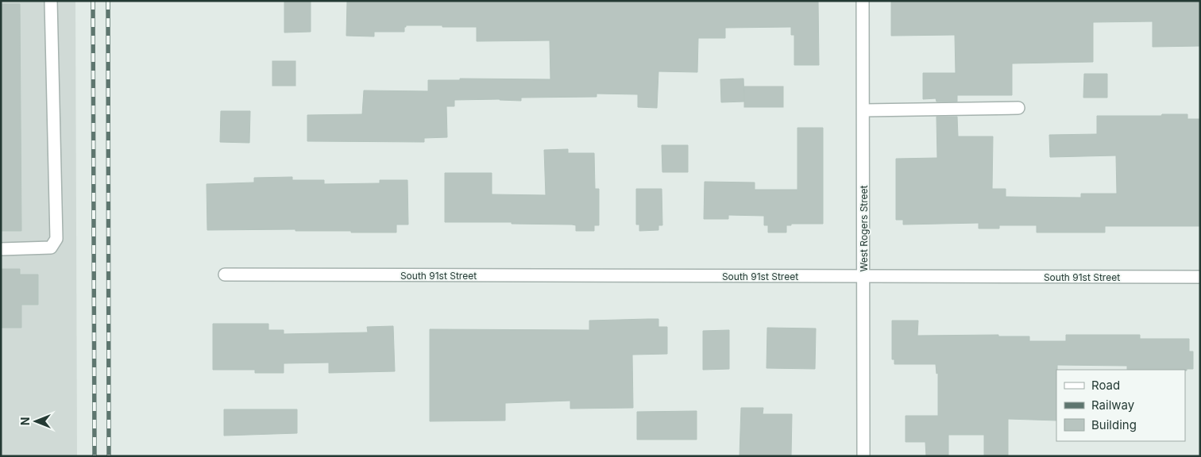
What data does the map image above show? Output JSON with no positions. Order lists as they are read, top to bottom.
{
  "streets": {
    "street": ["West Rogers Street", "South 91st Street"]
  },
  "crossings": [
    ["West Rogers Street", "South 91st Street"]
  ],
  "legend": ["Road", "Railway", "Building"],
  "north": "left"
}
